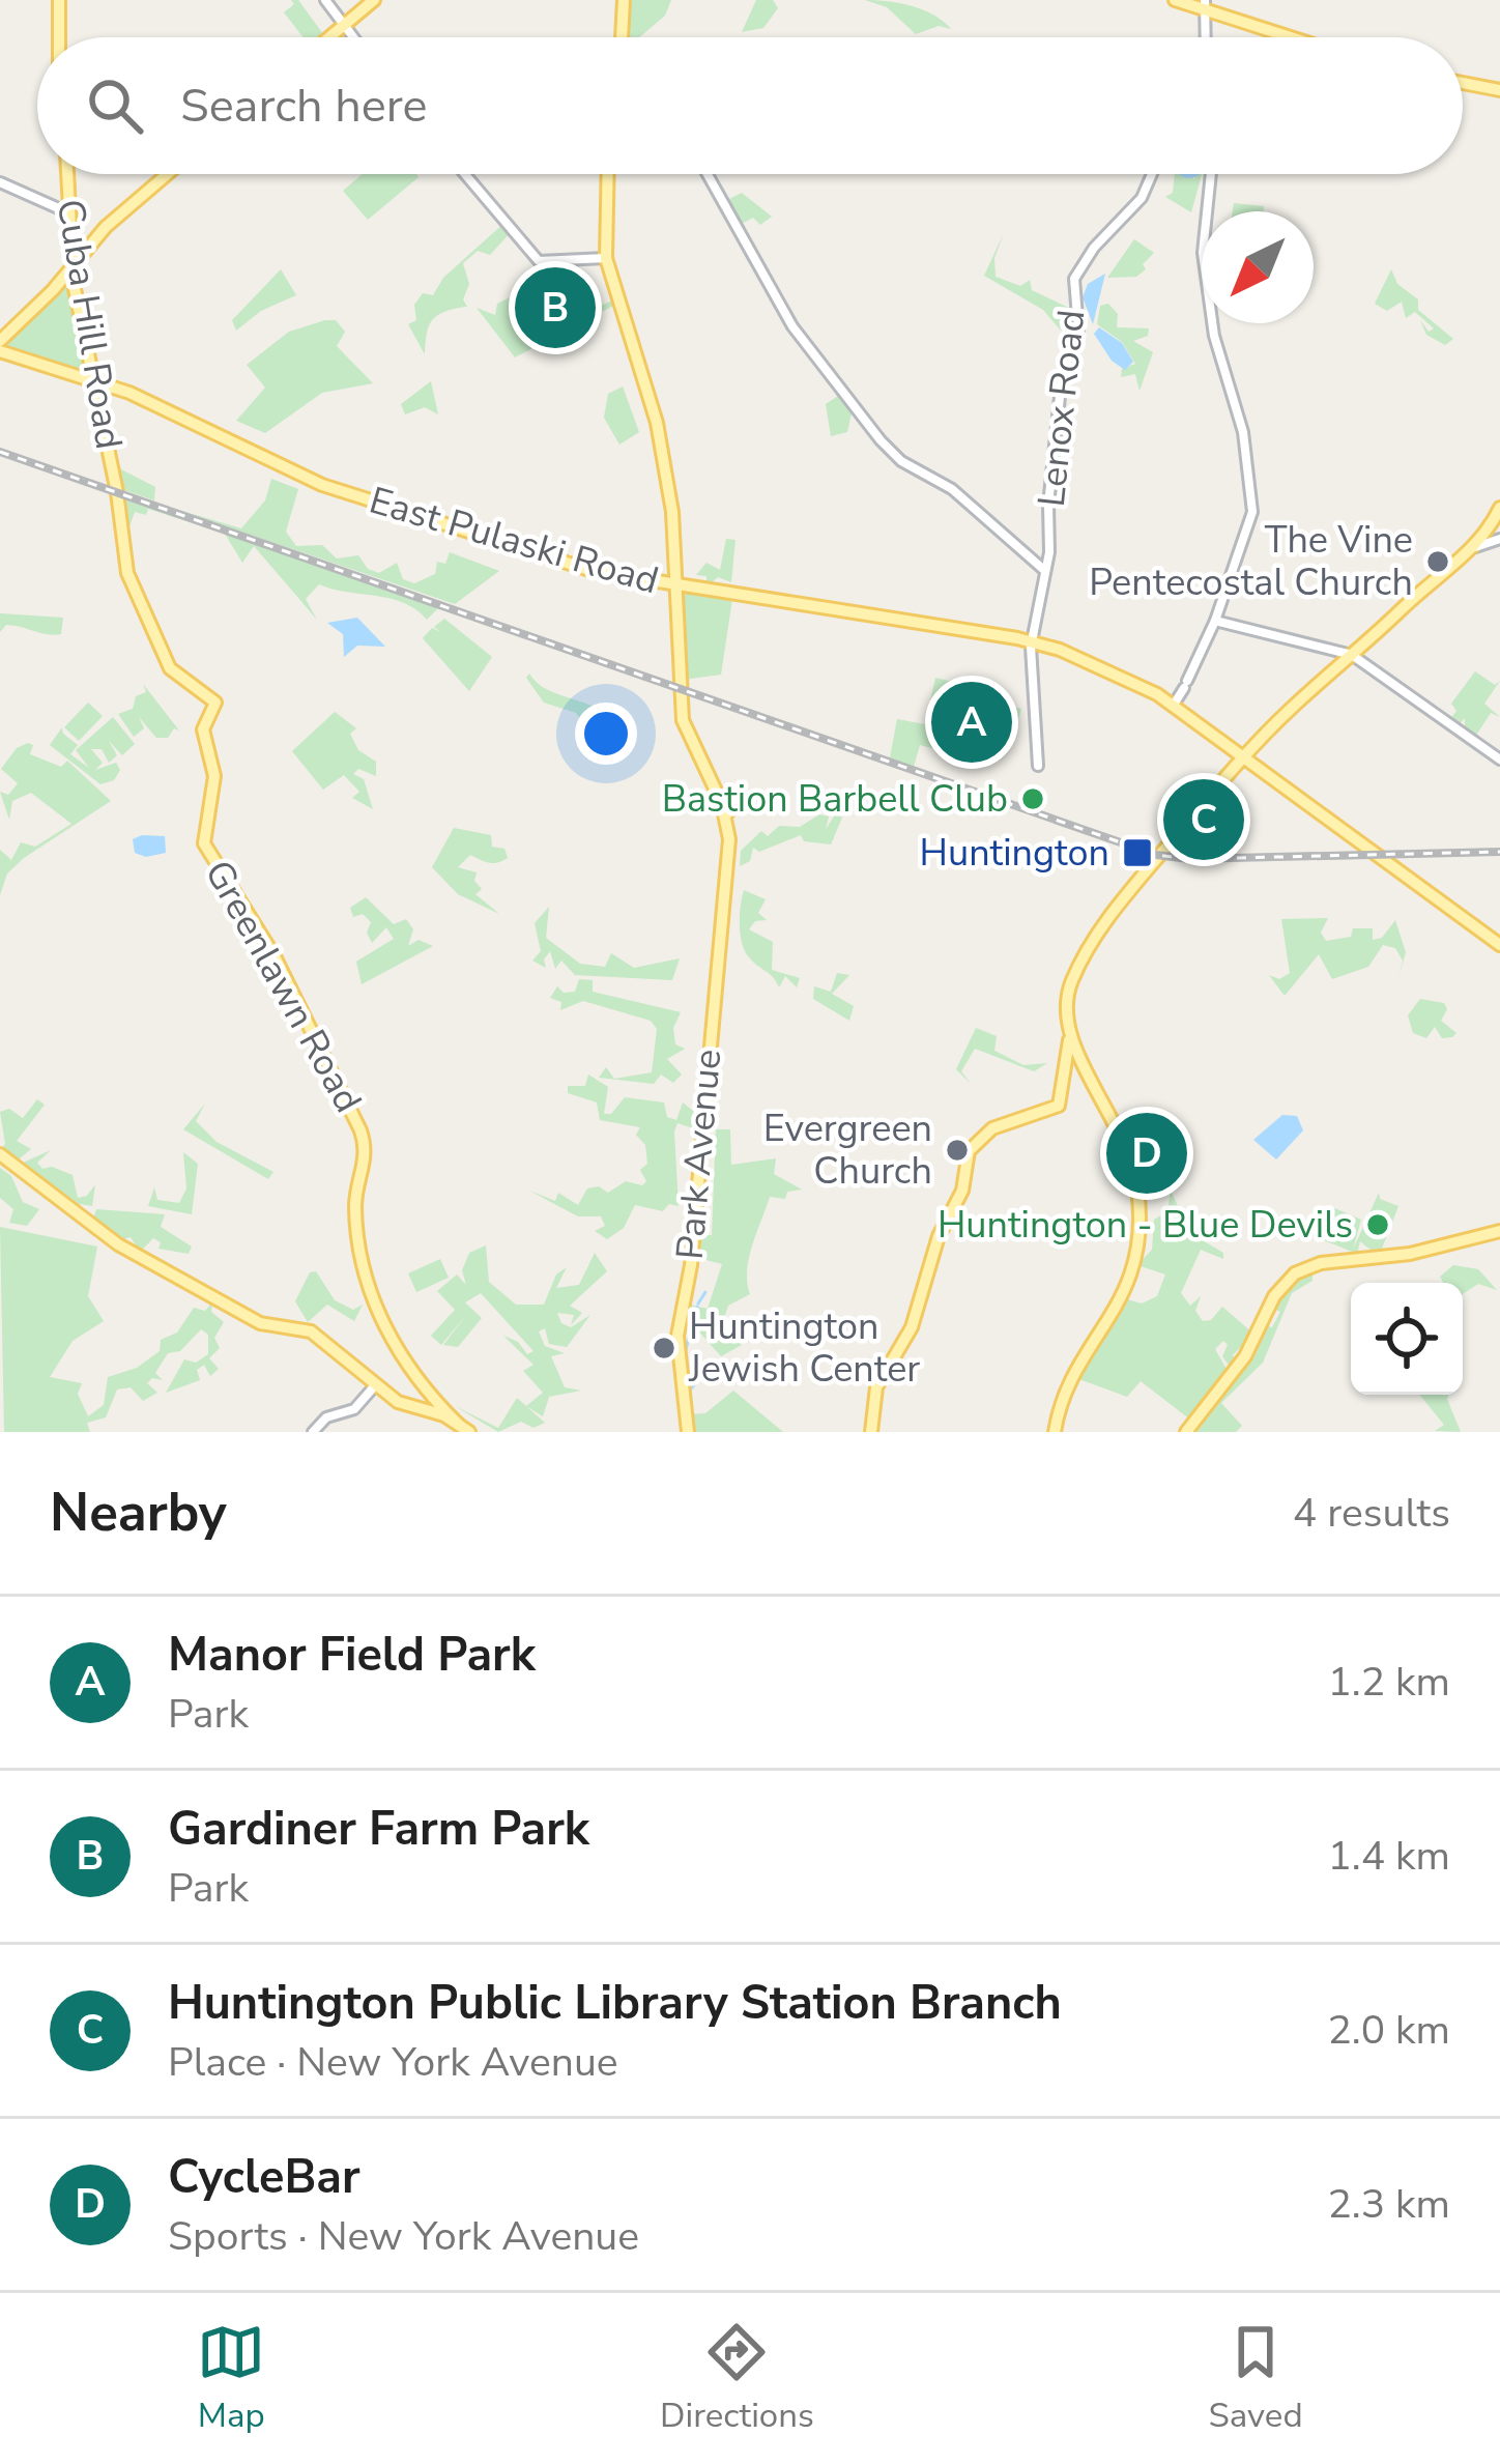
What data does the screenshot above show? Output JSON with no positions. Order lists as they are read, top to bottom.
{
  "streets": {
    "main road": [
      "Cuba Hill Road",
      "East Pulaski Road",
      "Greenlawn Road",
      "Park Avenue"
    ],
    "street": ["Lenox Road"]
  },
  "crossings": [
    ["Cuba Hill Road", "East Pulaski Road"],
    ["Cuba Hill Road", "Greenlawn Road"],
    ["Lenox Road", "East Pulaski Road"],
    ["East Pulaski Road", "Park Avenue"]
  ],
  "places": {
    "other": [
      "The Vine Pentecostal Church",
      "Bastion Barbell Club",
      "Evergreen Church",
      "Huntington - Blue Devils",
      "Huntington Jewish Center"
    ],
    "transit": ["Huntington"]
  },
  "north": "bottom left",
  "page": {
    "search": "Search here",
    "pins": [
      "B",
      "A",
      "C",
      "D"
    ],
    "heading": ["Nearby", "4 results"],
    "list": [
      {
        "mark": "A",
        "name": "Manor Field Park",
        "note": "Park",
        "value": "1.2 km"
      },
      {
        "mark": "B",
        "name": "Gardiner Farm Park",
        "note": "Park",
        "value": "1.4 km"
      },
      {
        "mark": "C",
        "name": "Huntington Public Library Station Branch",
        "note": "Place · New York Avenue",
        "value": "2.0 km"
      },
      {
        "mark": "D",
        "name": "CycleBar",
        "note": "Sports · New York Avenue",
        "value": "2.3 km"
      }
    ],
    "nav": ["Map", "Directions", "Saved"]
  }
}
